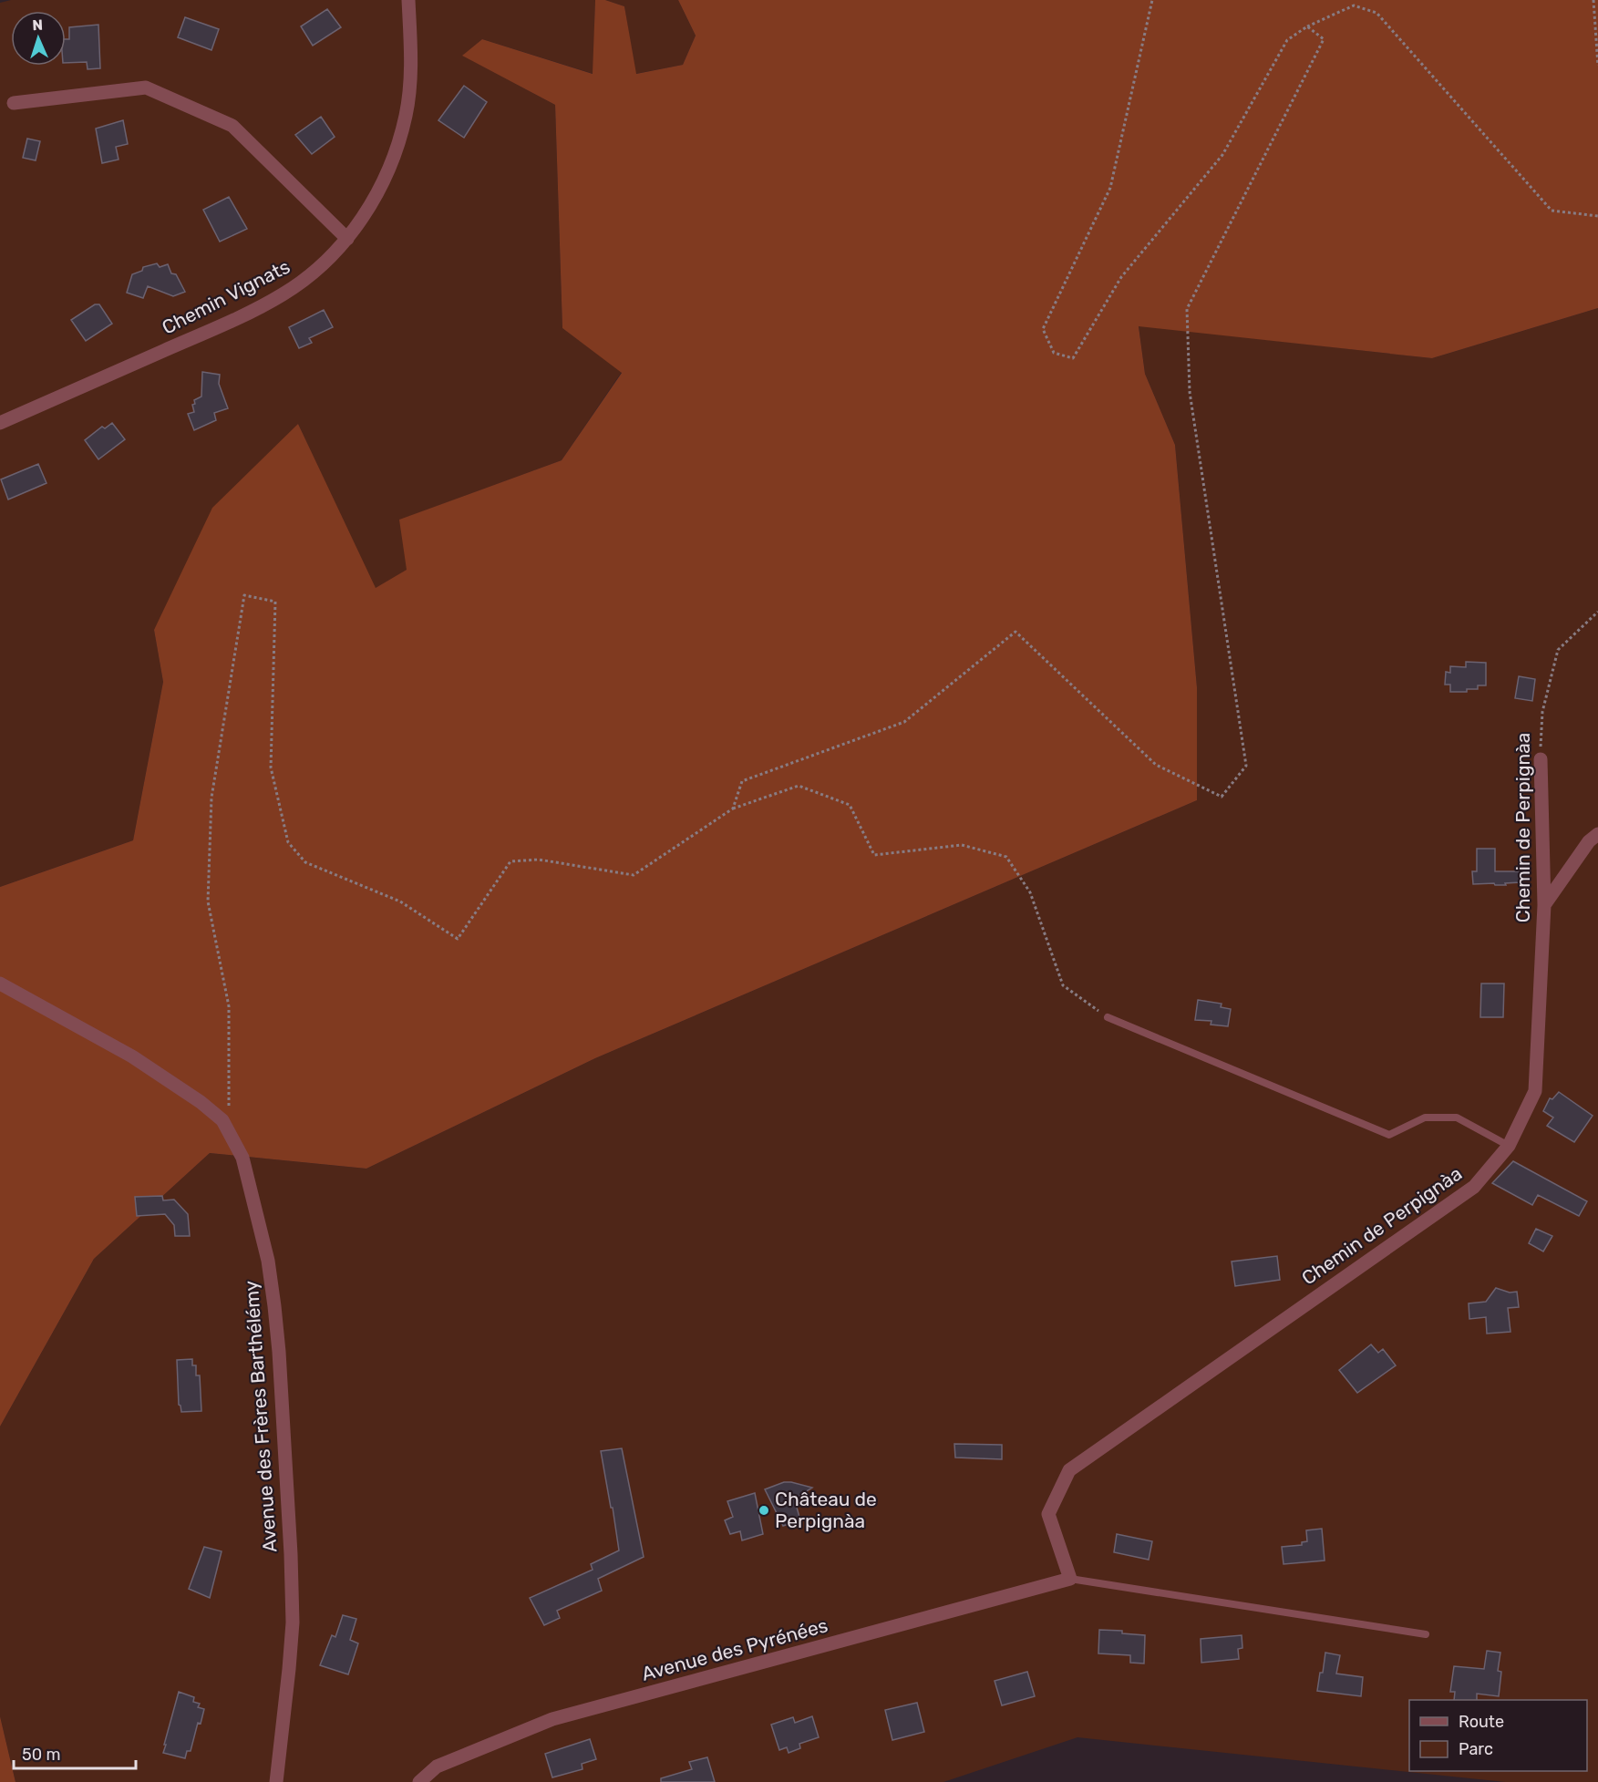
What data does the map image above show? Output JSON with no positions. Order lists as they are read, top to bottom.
{
  "streets": {
    "street": [
      "Chemin Vignats",
      "Chemin de Perpignàa",
      "Avenue des Frères Barthélémy",
      "Avenue des Pyrénées"
    ]
  },
  "crossings": [
    ["Chemin de Perpignàa", "Avenue des Pyrénées"]
  ],
  "places": ["Château de Perpignàa"],
  "legend": ["Route", "Parc"],
  "scale_bar": "50 m",
  "north": "top"
}
